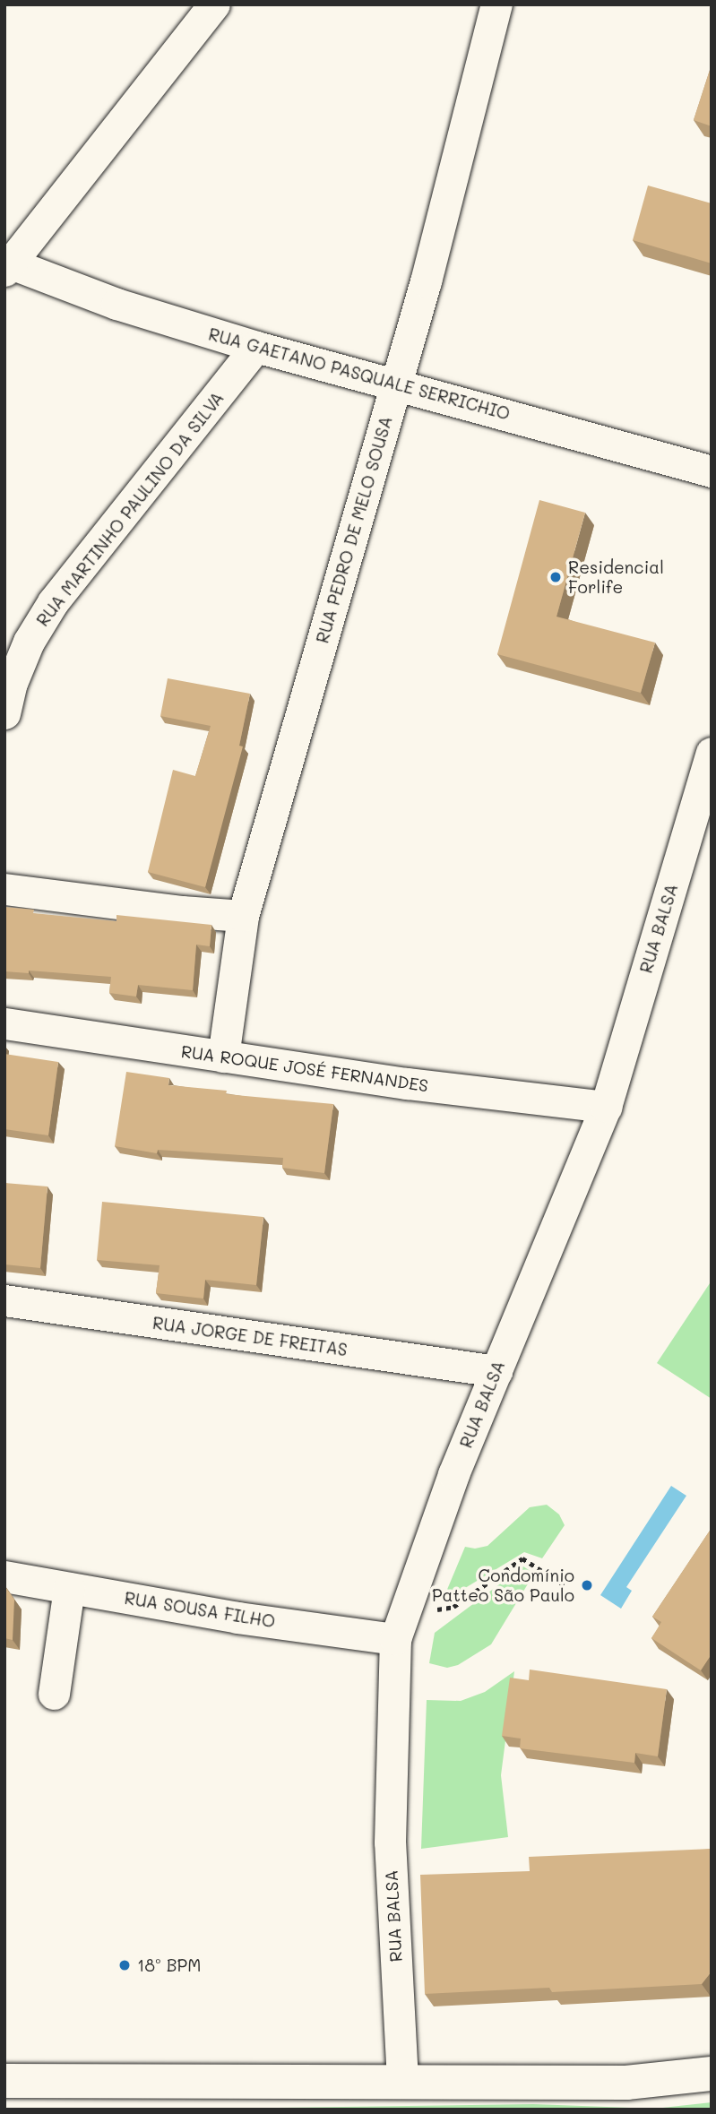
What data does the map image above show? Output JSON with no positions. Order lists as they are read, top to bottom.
{
  "streets": {
    "street": [
      "RUA GAETANO PASQUALE SERRICHIO",
      "RUA MARTINHO PAULINO DA SILVA",
      "RUA PEDRO DE MELO SOUSA",
      "RUA BALSA",
      "RUA ROQUE JOSÉ FERNANDES",
      "RUA JORGE DE FREITAS",
      "RUA SOUSA FILHO"
    ]
  },
  "crossings": [
    ["RUA GAETANO PASQUALE SERRICHIO", "RUA MARTINHO PAULINO DA SILVA"],
    ["RUA GAETANO PASQUALE SERRICHIO", "RUA PEDRO DE MELO SOUSA"],
    ["RUA PEDRO DE MELO SOUSA", "RUA ROQUE JOSÉ FERNANDES"],
    ["RUA BALSA", "RUA ROQUE JOSÉ FERNANDES"],
    ["RUA BALSA", "RUA JORGE DE FREITAS"],
    ["RUA BALSA", "RUA SOUSA FILHO"]
  ],
  "places": ["Residencial Forlife", "Condomínio Patteo São Paulo", "18º BPM"]
}
